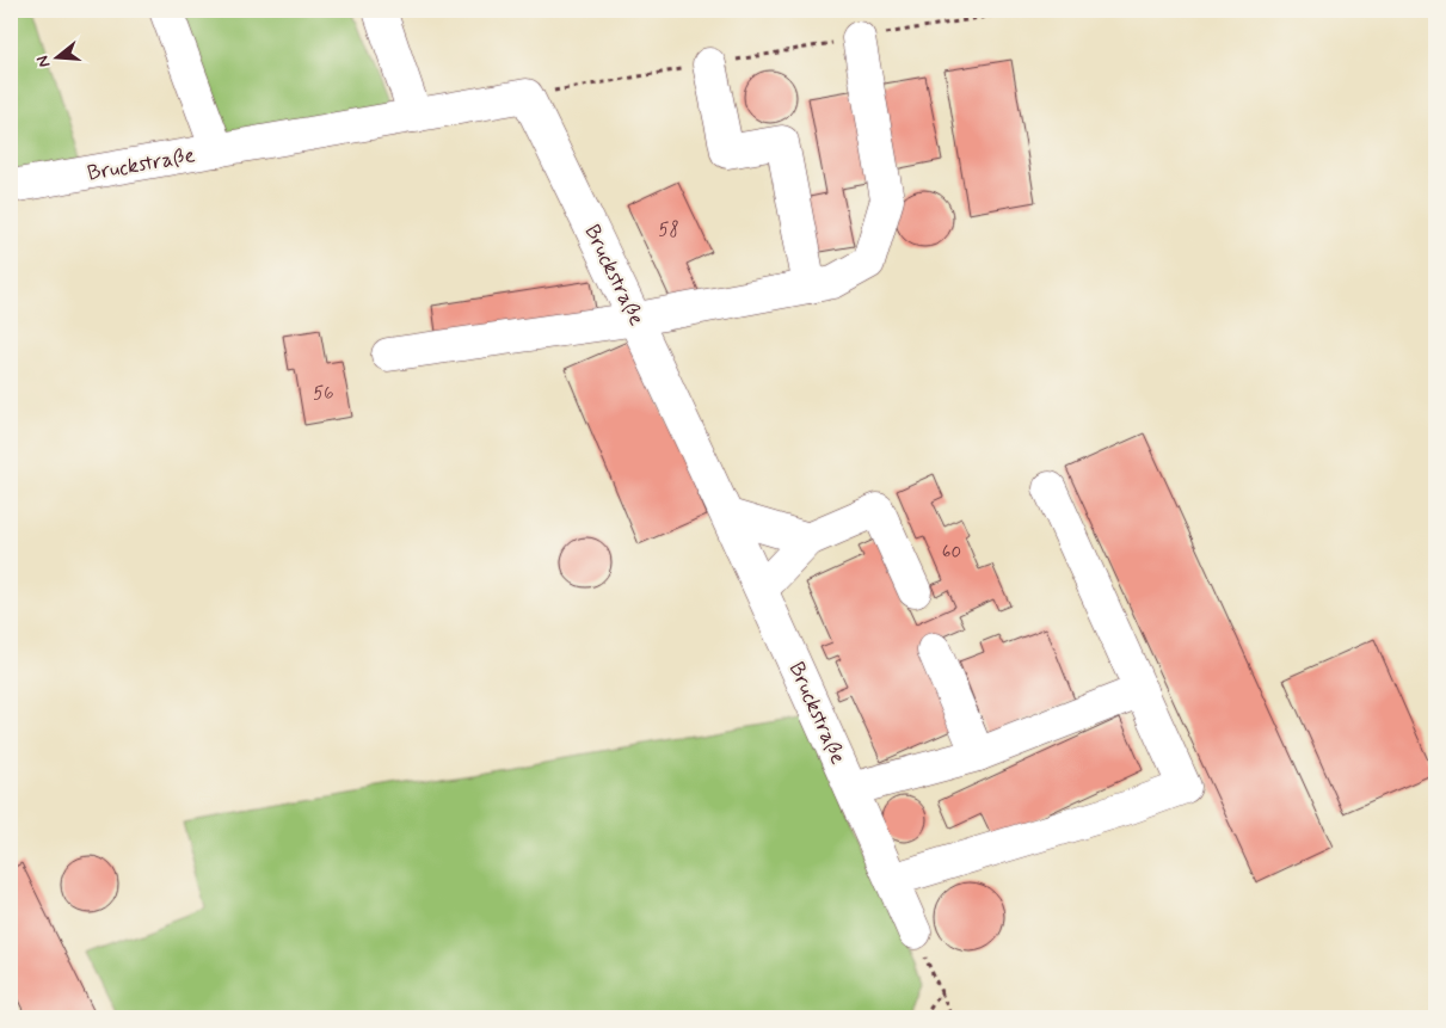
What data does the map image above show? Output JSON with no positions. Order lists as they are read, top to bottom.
{
  "streets": {
    "street": ["Bruckstraße"]
  },
  "house_numbers": ["58", "56", "60"],
  "north": "left"
}
